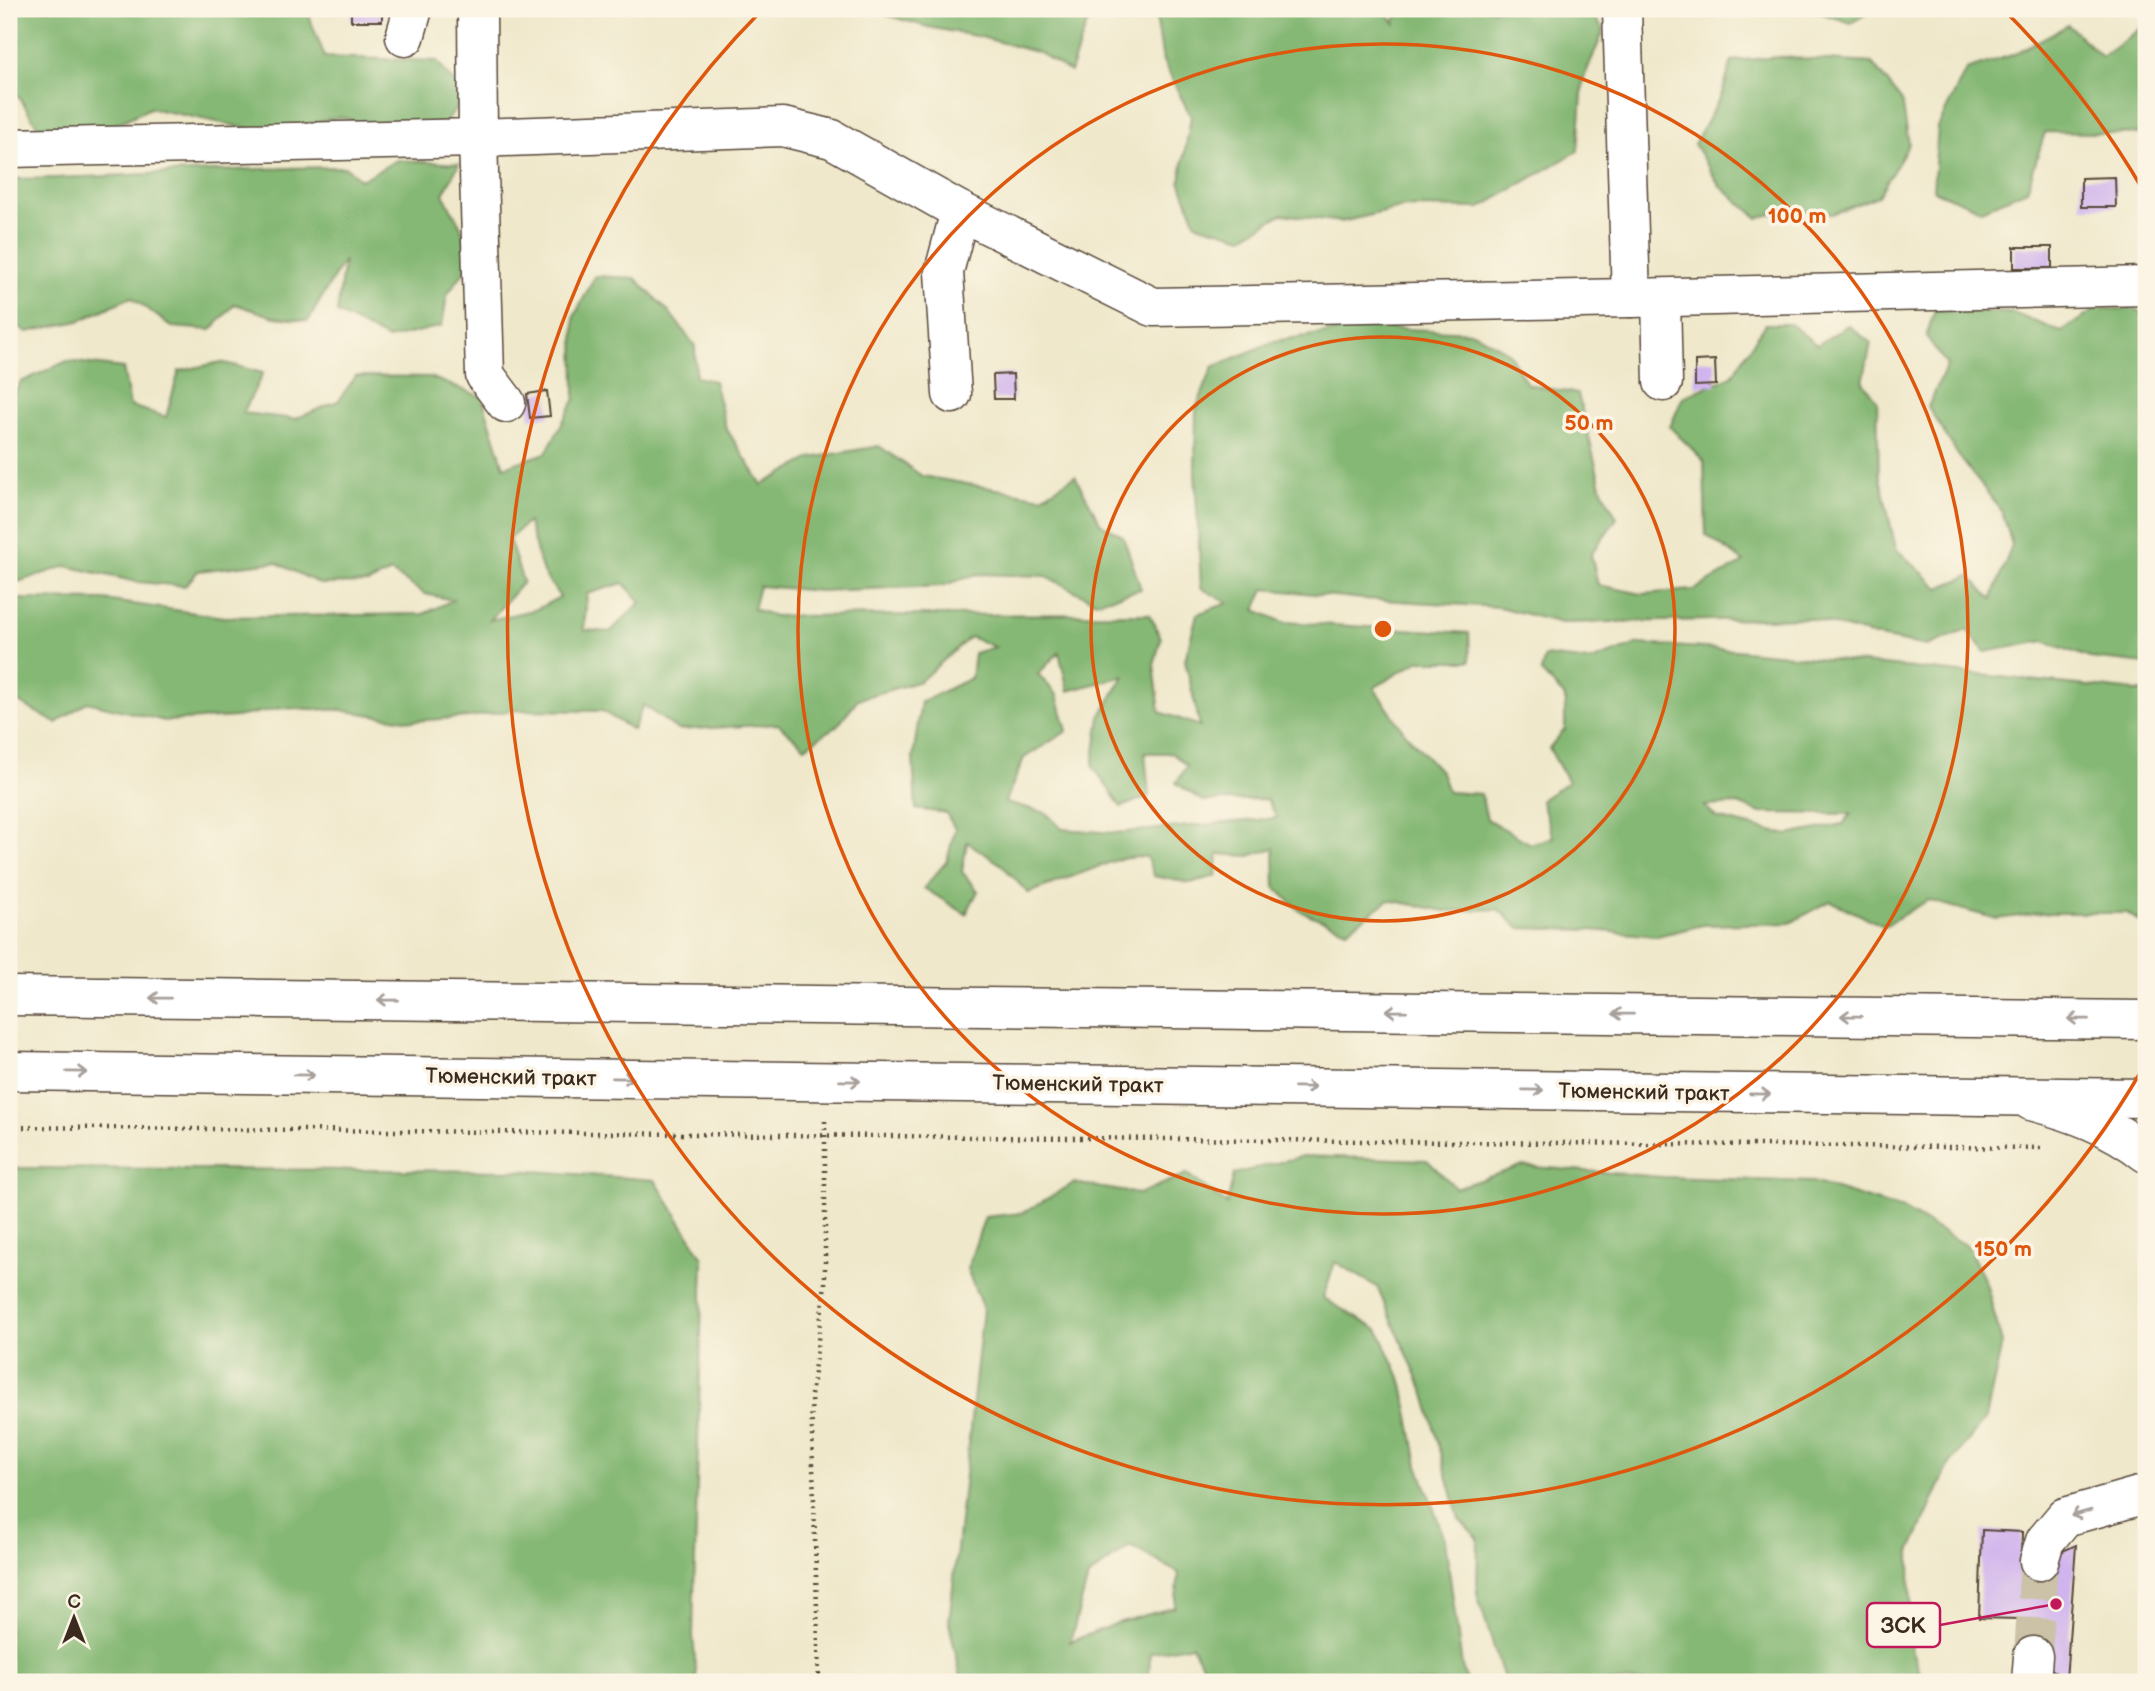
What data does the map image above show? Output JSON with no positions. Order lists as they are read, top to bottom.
{
  "streets": {
    "main road": ["Тюменский тракт"]
  },
  "places": ["ЗСК"],
  "north": "top",
  "rings": ["100 m", "50 m", "150 m"]
}
